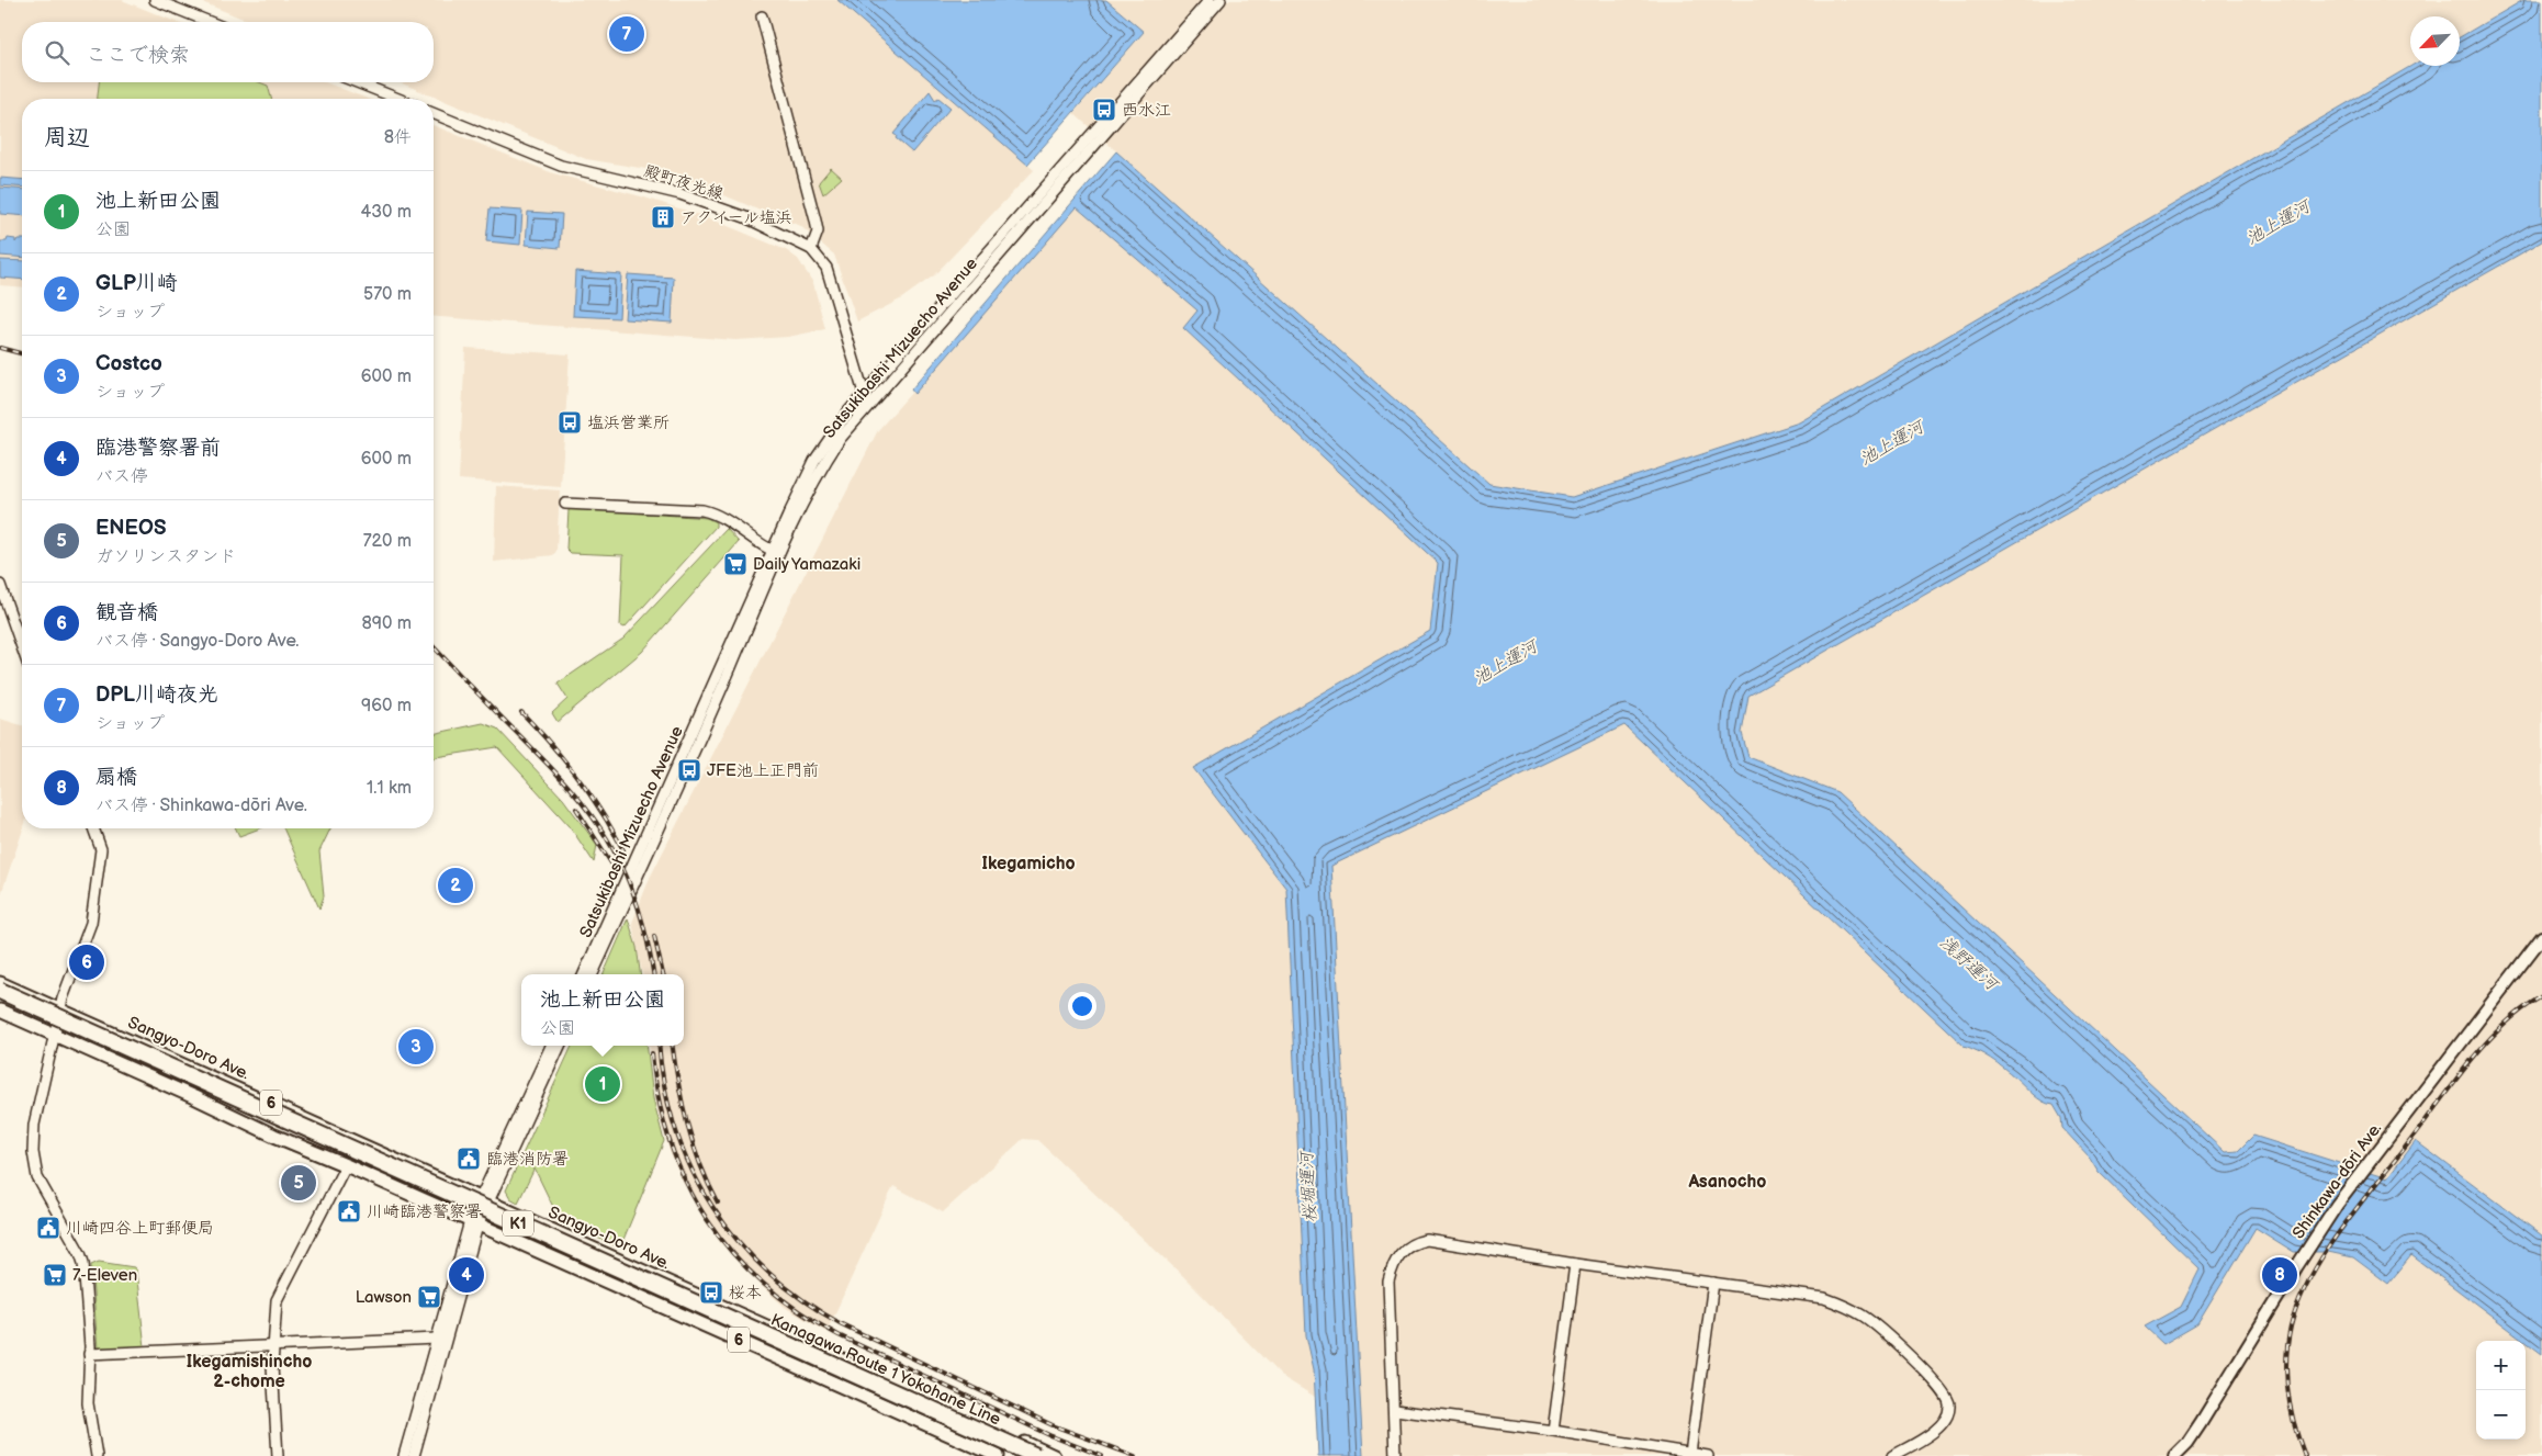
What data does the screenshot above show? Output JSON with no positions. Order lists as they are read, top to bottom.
{
  "streets": {
    "highway": ["K1", "Kanagawa Route 1 Yokohane Line"],
    "main road": ["Sangyo-Doro Ave.", "6", "Shinkawa-dōri Ave."],
    "street": ["殿町夜光線", "Satsukibashi Mizuecho Avenue"]
  },
  "crossings": [
    ["殿町夜光線", "Satsukibashi Mizuecho Avenue"]
  ],
  "districts": ["Ikegamicho", "Asanocho", "Ikegamishincho 2-chome"],
  "water": ["池上運河", "浅野運河", "桜堀運河"],
  "places": {
    "bus stop": [
      "西水江",
      "塩浜営業所",
      "JFE池上正門前",
      "桜本"
    ],
    "building": ["アクイール塩浜"],
    "supermarket": ["Daily Yamazaki", "7-Eleven", "Lawson"],
    "public building": ["臨港消防署", "川崎臨港警察署", "川崎四谷上町郵便局"]
  },
  "north": "bottom left",
  "page": {
    "pins": [
      "7",
      "2",
      "6",
      "3",
      "1",
      "5",
      "4",
      "8"
    ],
    "search": "ここで検索",
    "heading": ["周辺", "8件"],
    "list": [
      {
        "mark": "1",
        "name": "池上新田公園",
        "note": "公園",
        "value": "430 m"
      },
      {
        "mark": "2",
        "name": "GLP川崎",
        "note": "ショップ",
        "value": "570 m"
      },
      {
        "mark": "3",
        "name": "Costco",
        "note": "ショップ",
        "value": "600 m"
      },
      {
        "mark": "4",
        "name": "臨港警察署前",
        "note": "バス停",
        "value": "600 m"
      },
      {
        "mark": "5",
        "name": "ENEOS",
        "note": "ガソリンスタンド",
        "value": "720 m"
      },
      {
        "mark": "6",
        "name": "観音橋",
        "note": "バス停 · Sangyo-Doro Ave.",
        "value": "890 m"
      },
      {
        "mark": "7",
        "name": "DPL川崎夜光",
        "note": "ショップ",
        "value": "960 m"
      },
      {
        "mark": "8",
        "name": "扇橋",
        "note": "バス停 · Shinkawa-dōri Ave.",
        "value": "1.1 km"
      }
    ],
    "popup": ["池上新田公園", "公園"],
    "map_buttons": ["+", "−"]
  }
}
